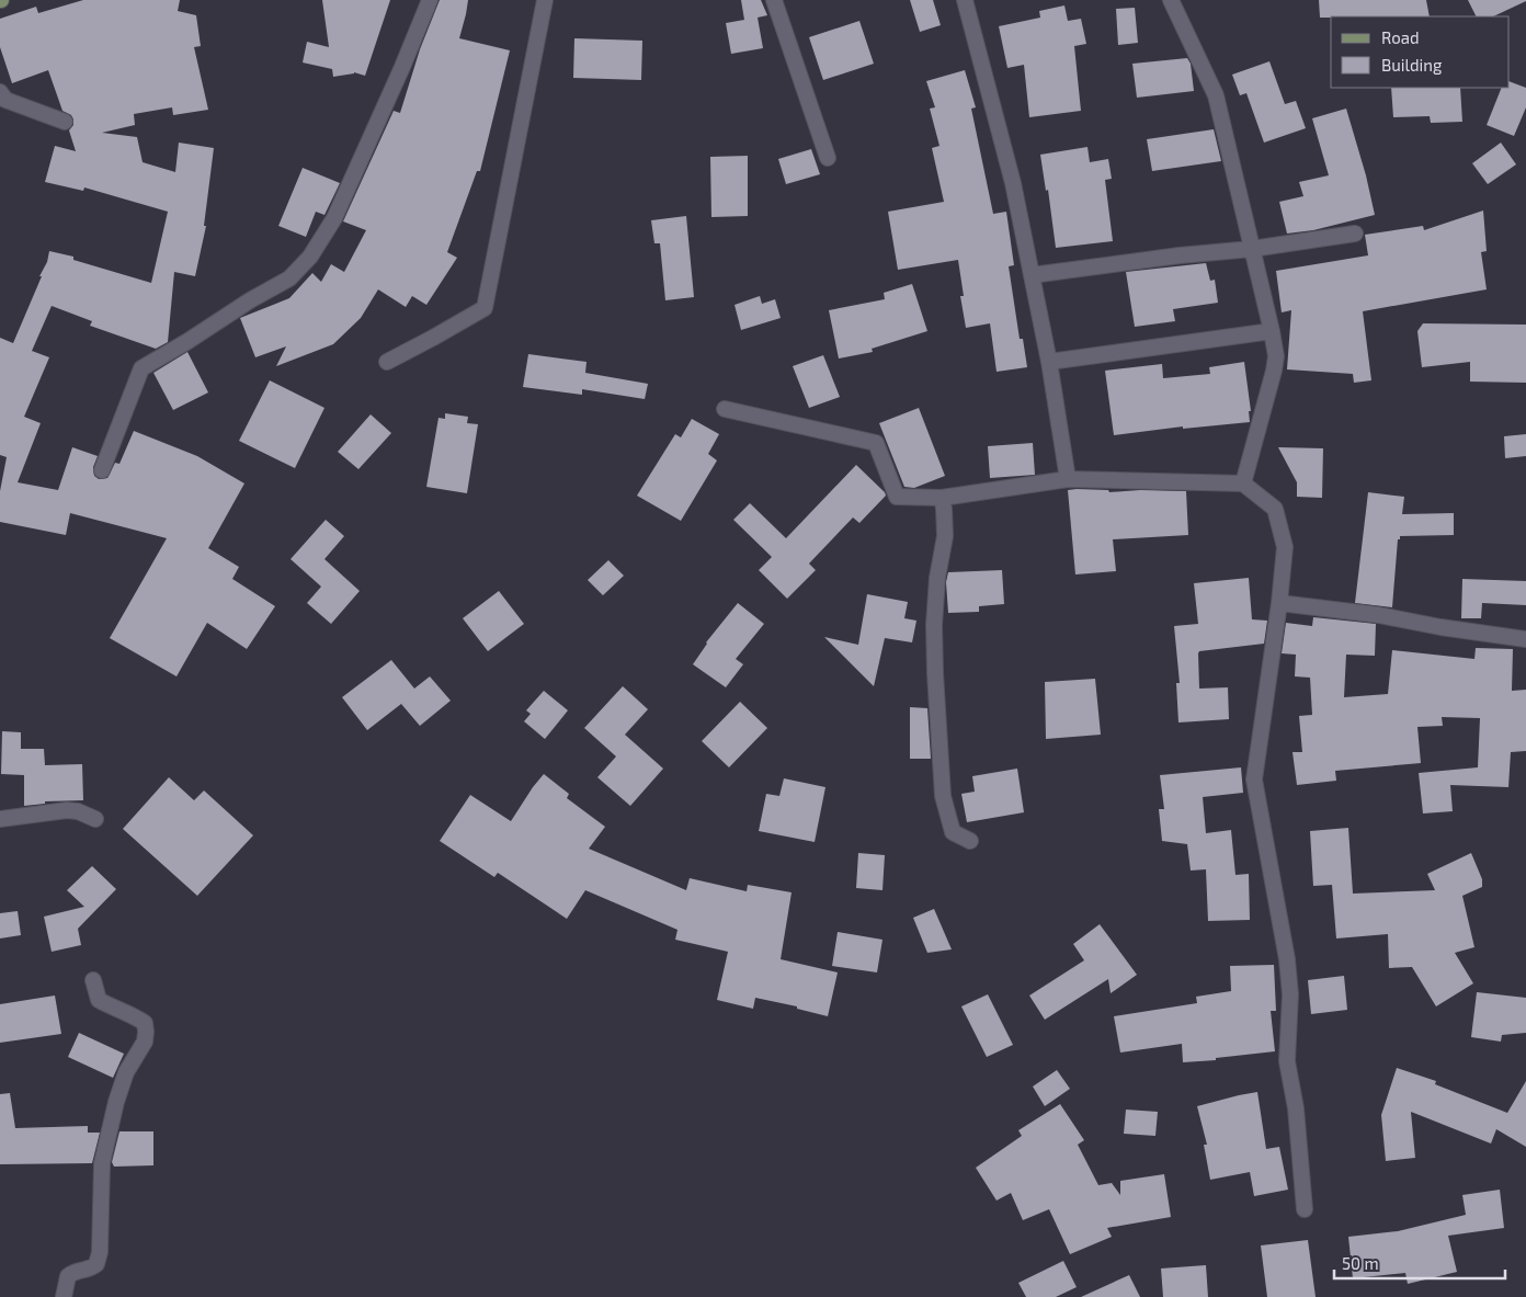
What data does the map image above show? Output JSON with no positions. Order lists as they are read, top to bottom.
{
  "legend": ["Road", "Building"],
  "scale_bar": "50 m"
}
